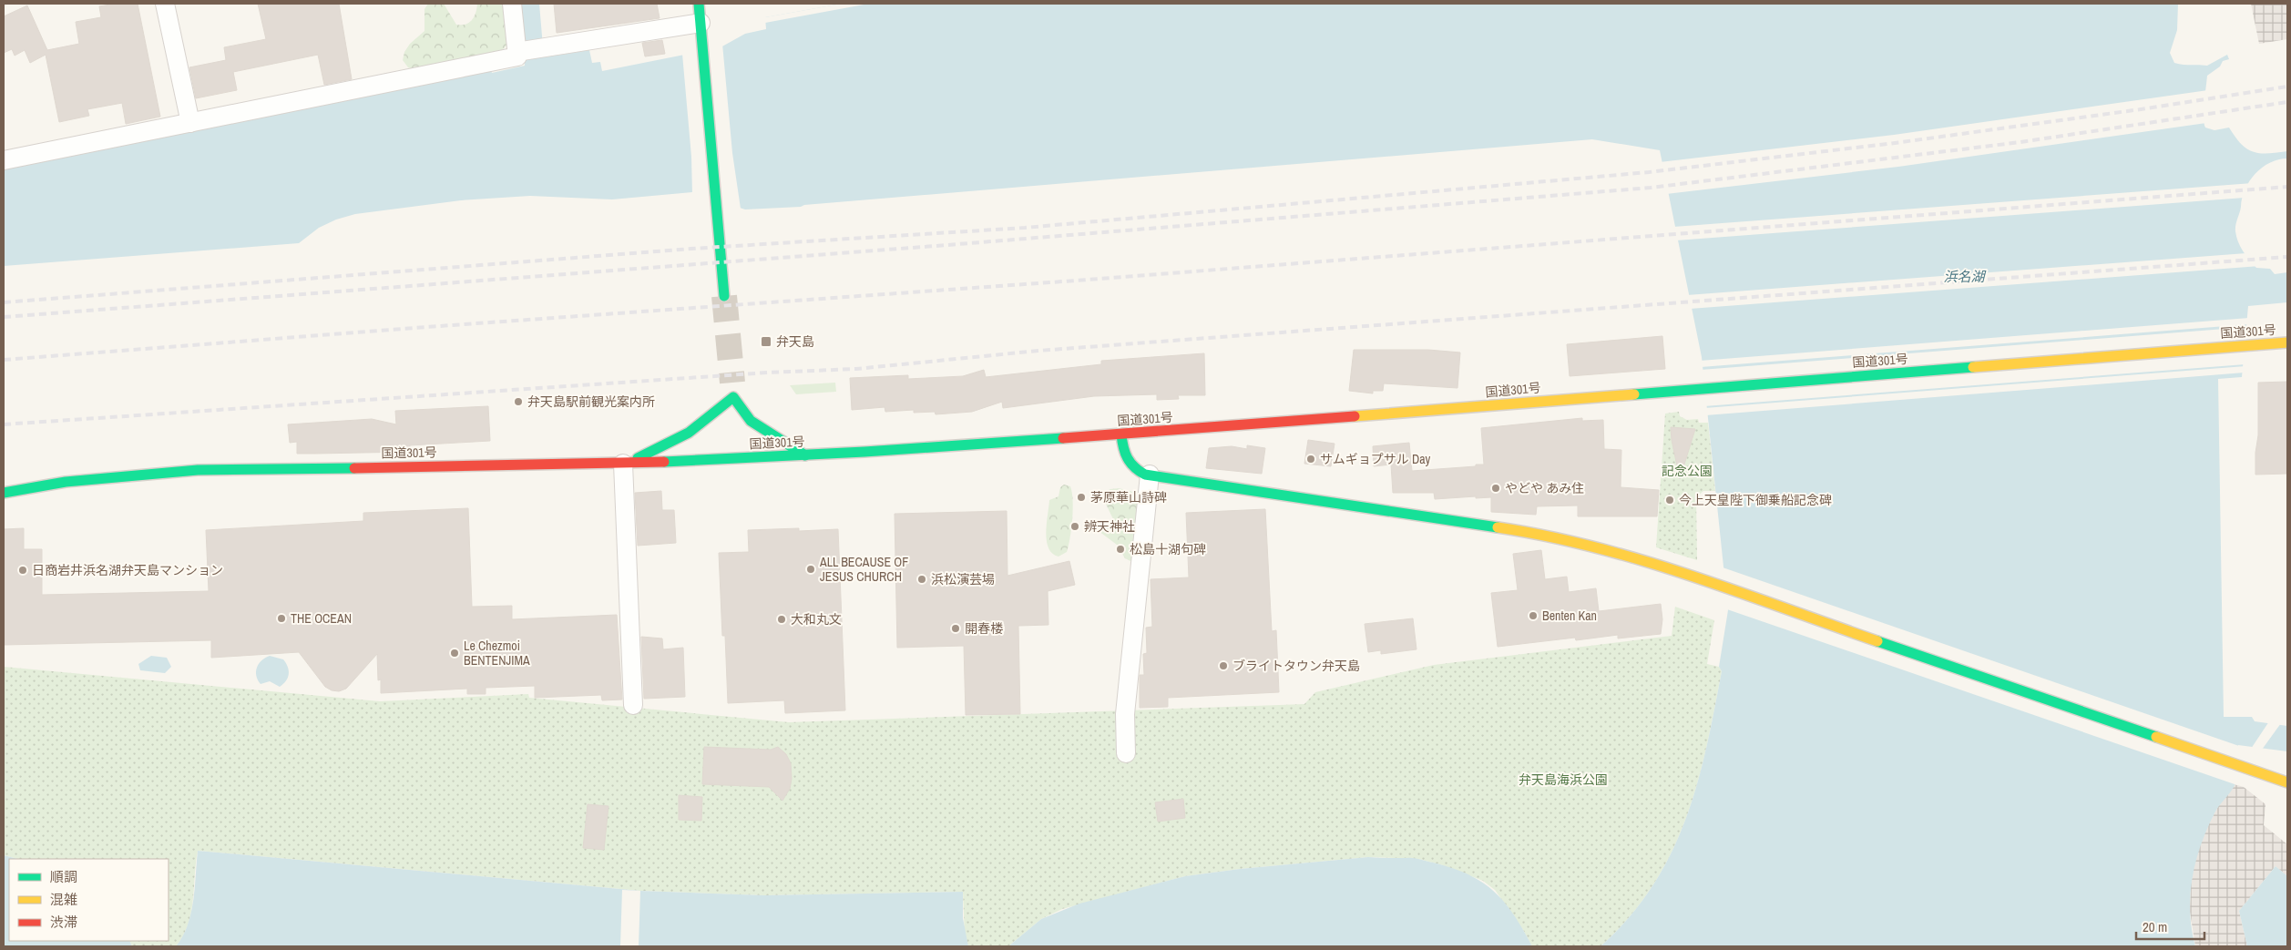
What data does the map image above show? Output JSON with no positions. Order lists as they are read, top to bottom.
{
  "streets": {
    "main road": ["国道301号"]
  },
  "water": ["浜名湖"],
  "parks": ["記念公園", "弁天島海浜公園"],
  "places": {
    "transit": ["弁天島"],
    "other": [
      "弁天島駅前観光案内所",
      "サムギョプサル Day",
      "やどや あみ住",
      "茅原華山詩碑",
      "今上天皇陛下御乗船記念碑",
      "辨天神社",
      "松島十湖句碑",
      "ALL BECAUSE OF JESUS CHURCH",
      "日商岩井浜名湖弁天島マンション",
      "浜松演芸場",
      "Benten Kan",
      "THE OCEAN",
      "大和丸文",
      "開春楼",
      "Le Chezmoi BENTENJIMA",
      "ブライトタウン弁天島"
    ]
  },
  "legend": ["順調", "混雑", "渋滞"],
  "scale_bar": "20 m"
}
